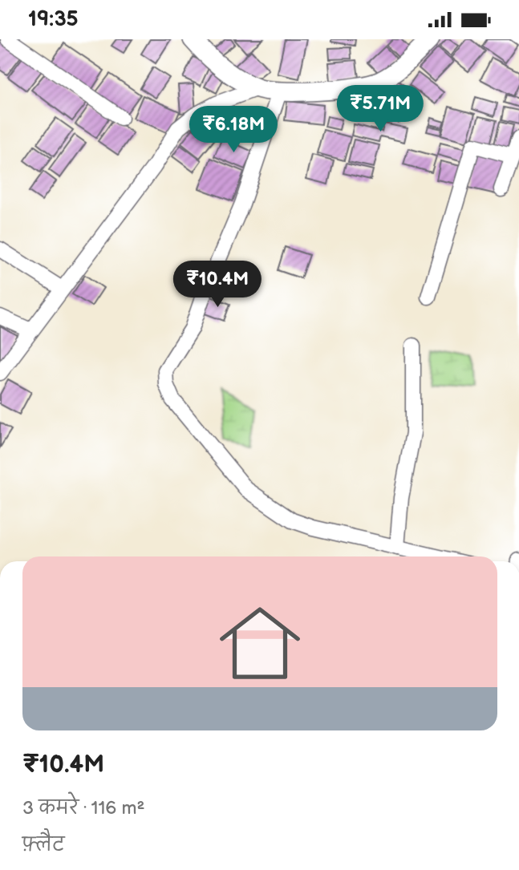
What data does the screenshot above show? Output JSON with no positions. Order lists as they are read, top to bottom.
{
  "page": {
    "status": "19:35",
    "price": ["₹5.71M", "₹6.18M", "₹10.4M"],
    "list": [
      {
        "name": "₹10.4M",
        "note": "3 कमरे · 116 m² · फ़्लैट"
      }
    ]
  }
}
